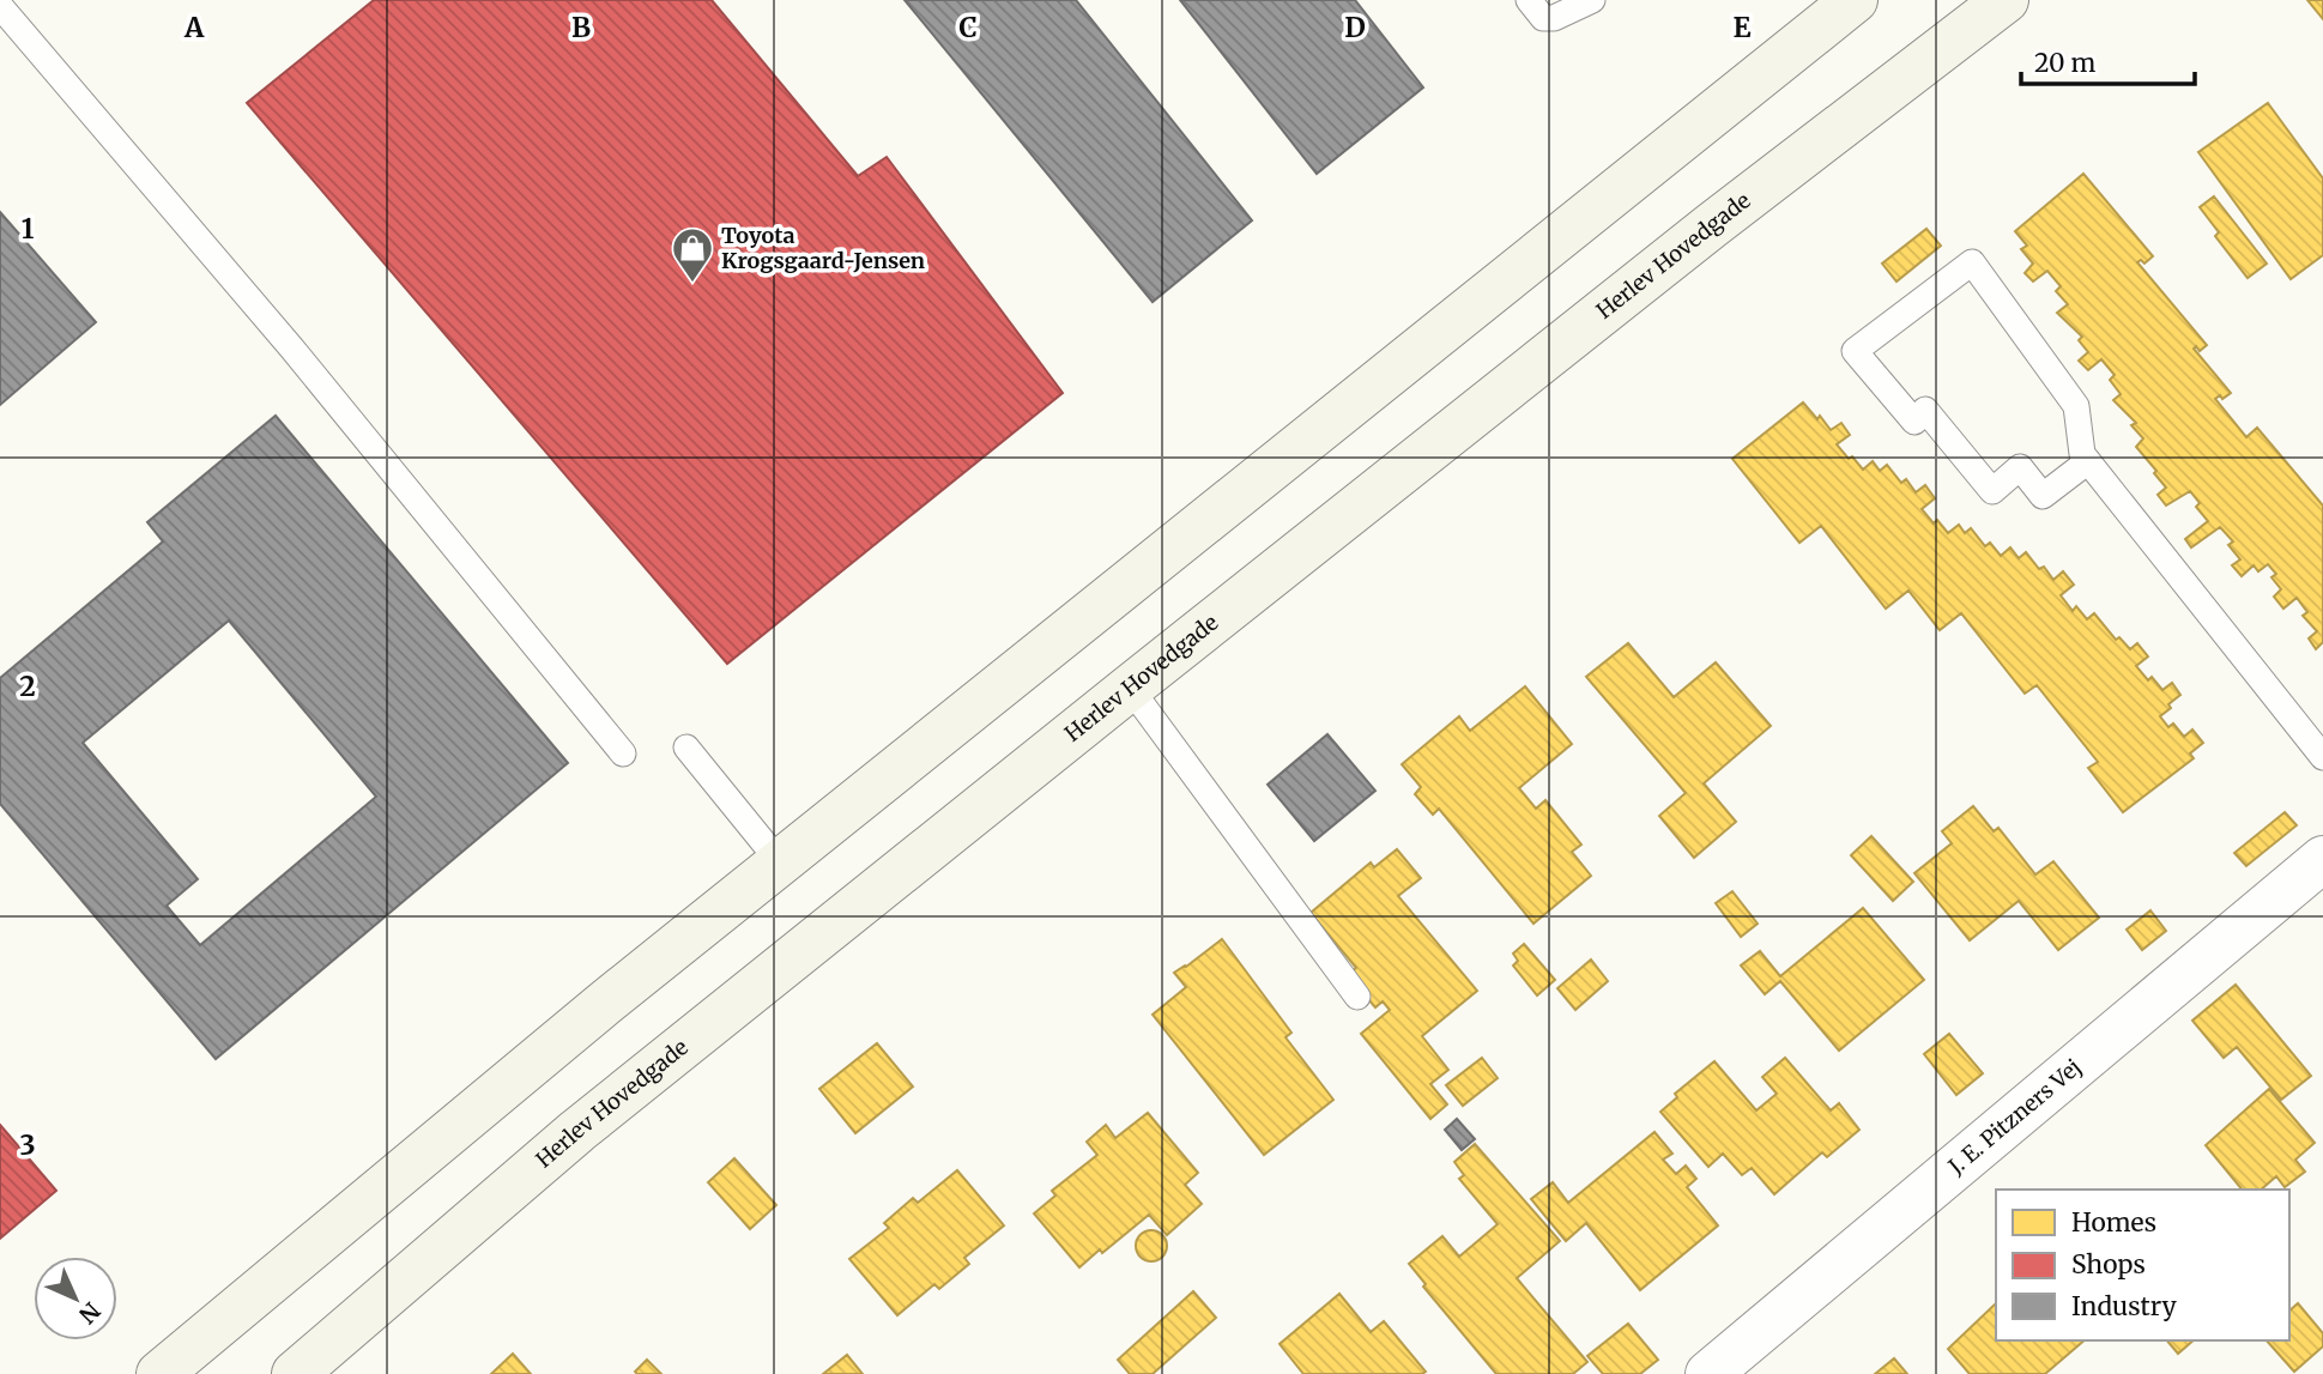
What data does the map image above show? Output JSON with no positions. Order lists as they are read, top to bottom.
{
  "streets": {
    "main road": ["Herlev Hovedgade"],
    "street": ["J. E. Pitzners Vej"]
  },
  "places": {
    "shop": ["Toyota Krogsgaard-Jensen"]
  },
  "legend": ["Homes", "Shops", "Industry"],
  "scale_bar": "20 m",
  "north": "bottom right",
  "grid": {
    "columns": [
      "A",
      "B",
      "C",
      "D",
      "E"
    ],
    "rows": ["1", "2", "3"]
  }
}
